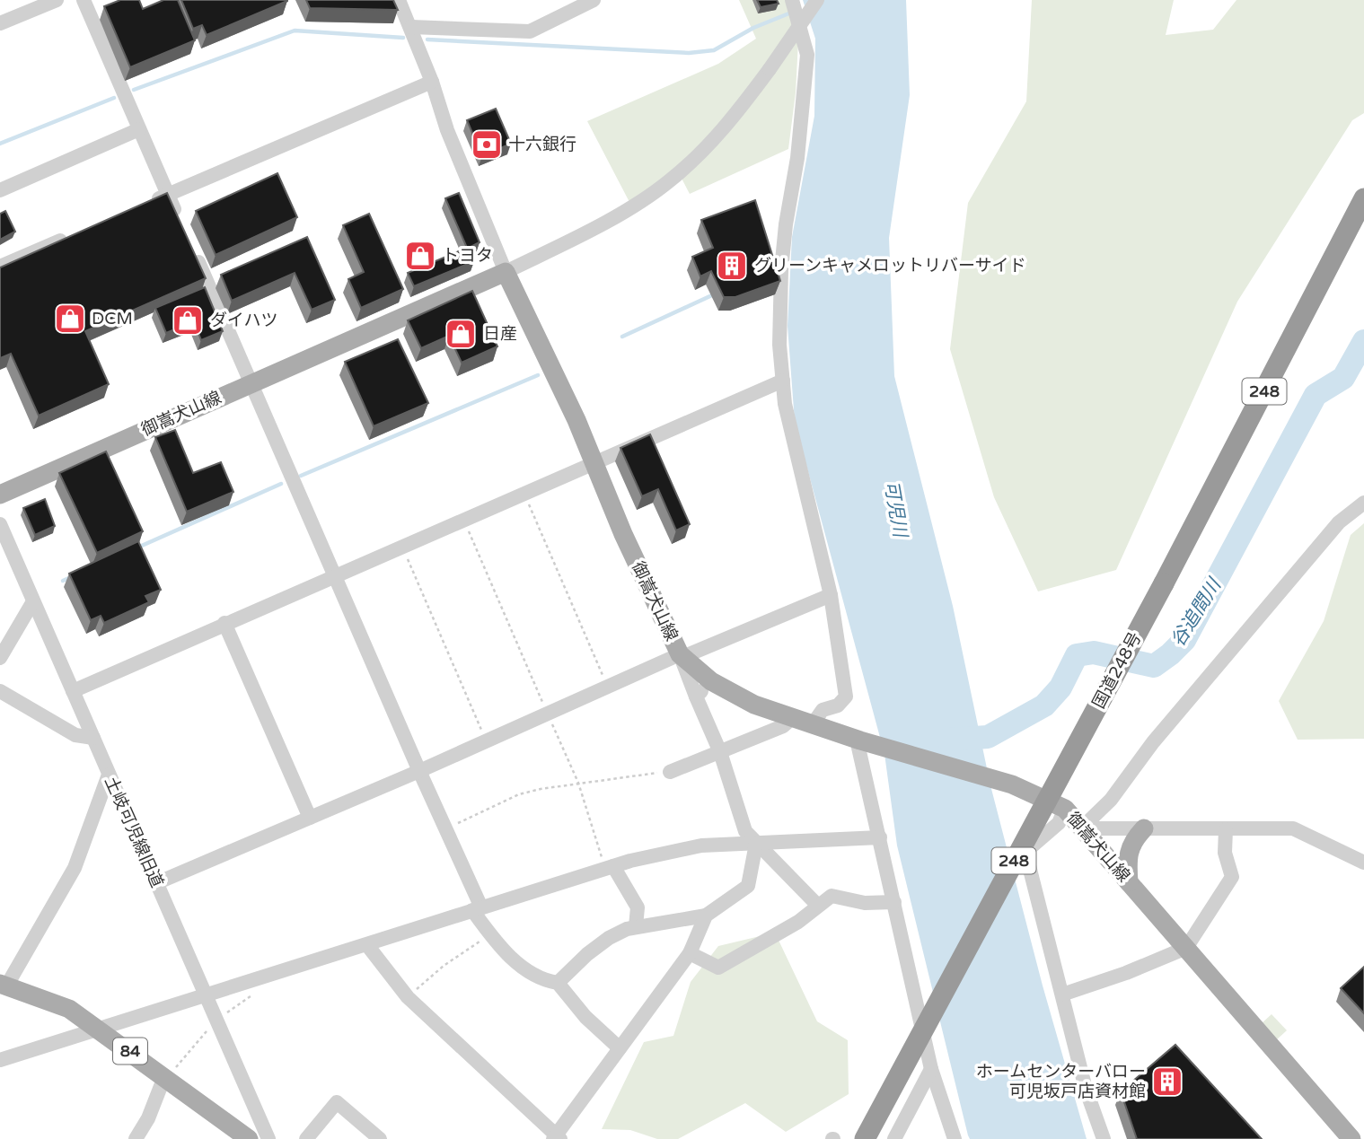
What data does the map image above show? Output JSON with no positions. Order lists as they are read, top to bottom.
{
  "streets": {
    "highway": ["248", "国道248号"],
    "main road": ["御嵩犬山線", "84"],
    "street": ["土岐可児線旧道"]
  },
  "water": ["可児川", "谷追間川"],
  "places": {
    "bank": ["十六銀行"],
    "shop": [
      "トヨタ",
      "DCM",
      "ダイハツ",
      "日産"
    ],
    "building": ["グリーンキャメロットリバーサイド", "ホームセンターバロー 可児坂戸店資材館"]
  }
}
